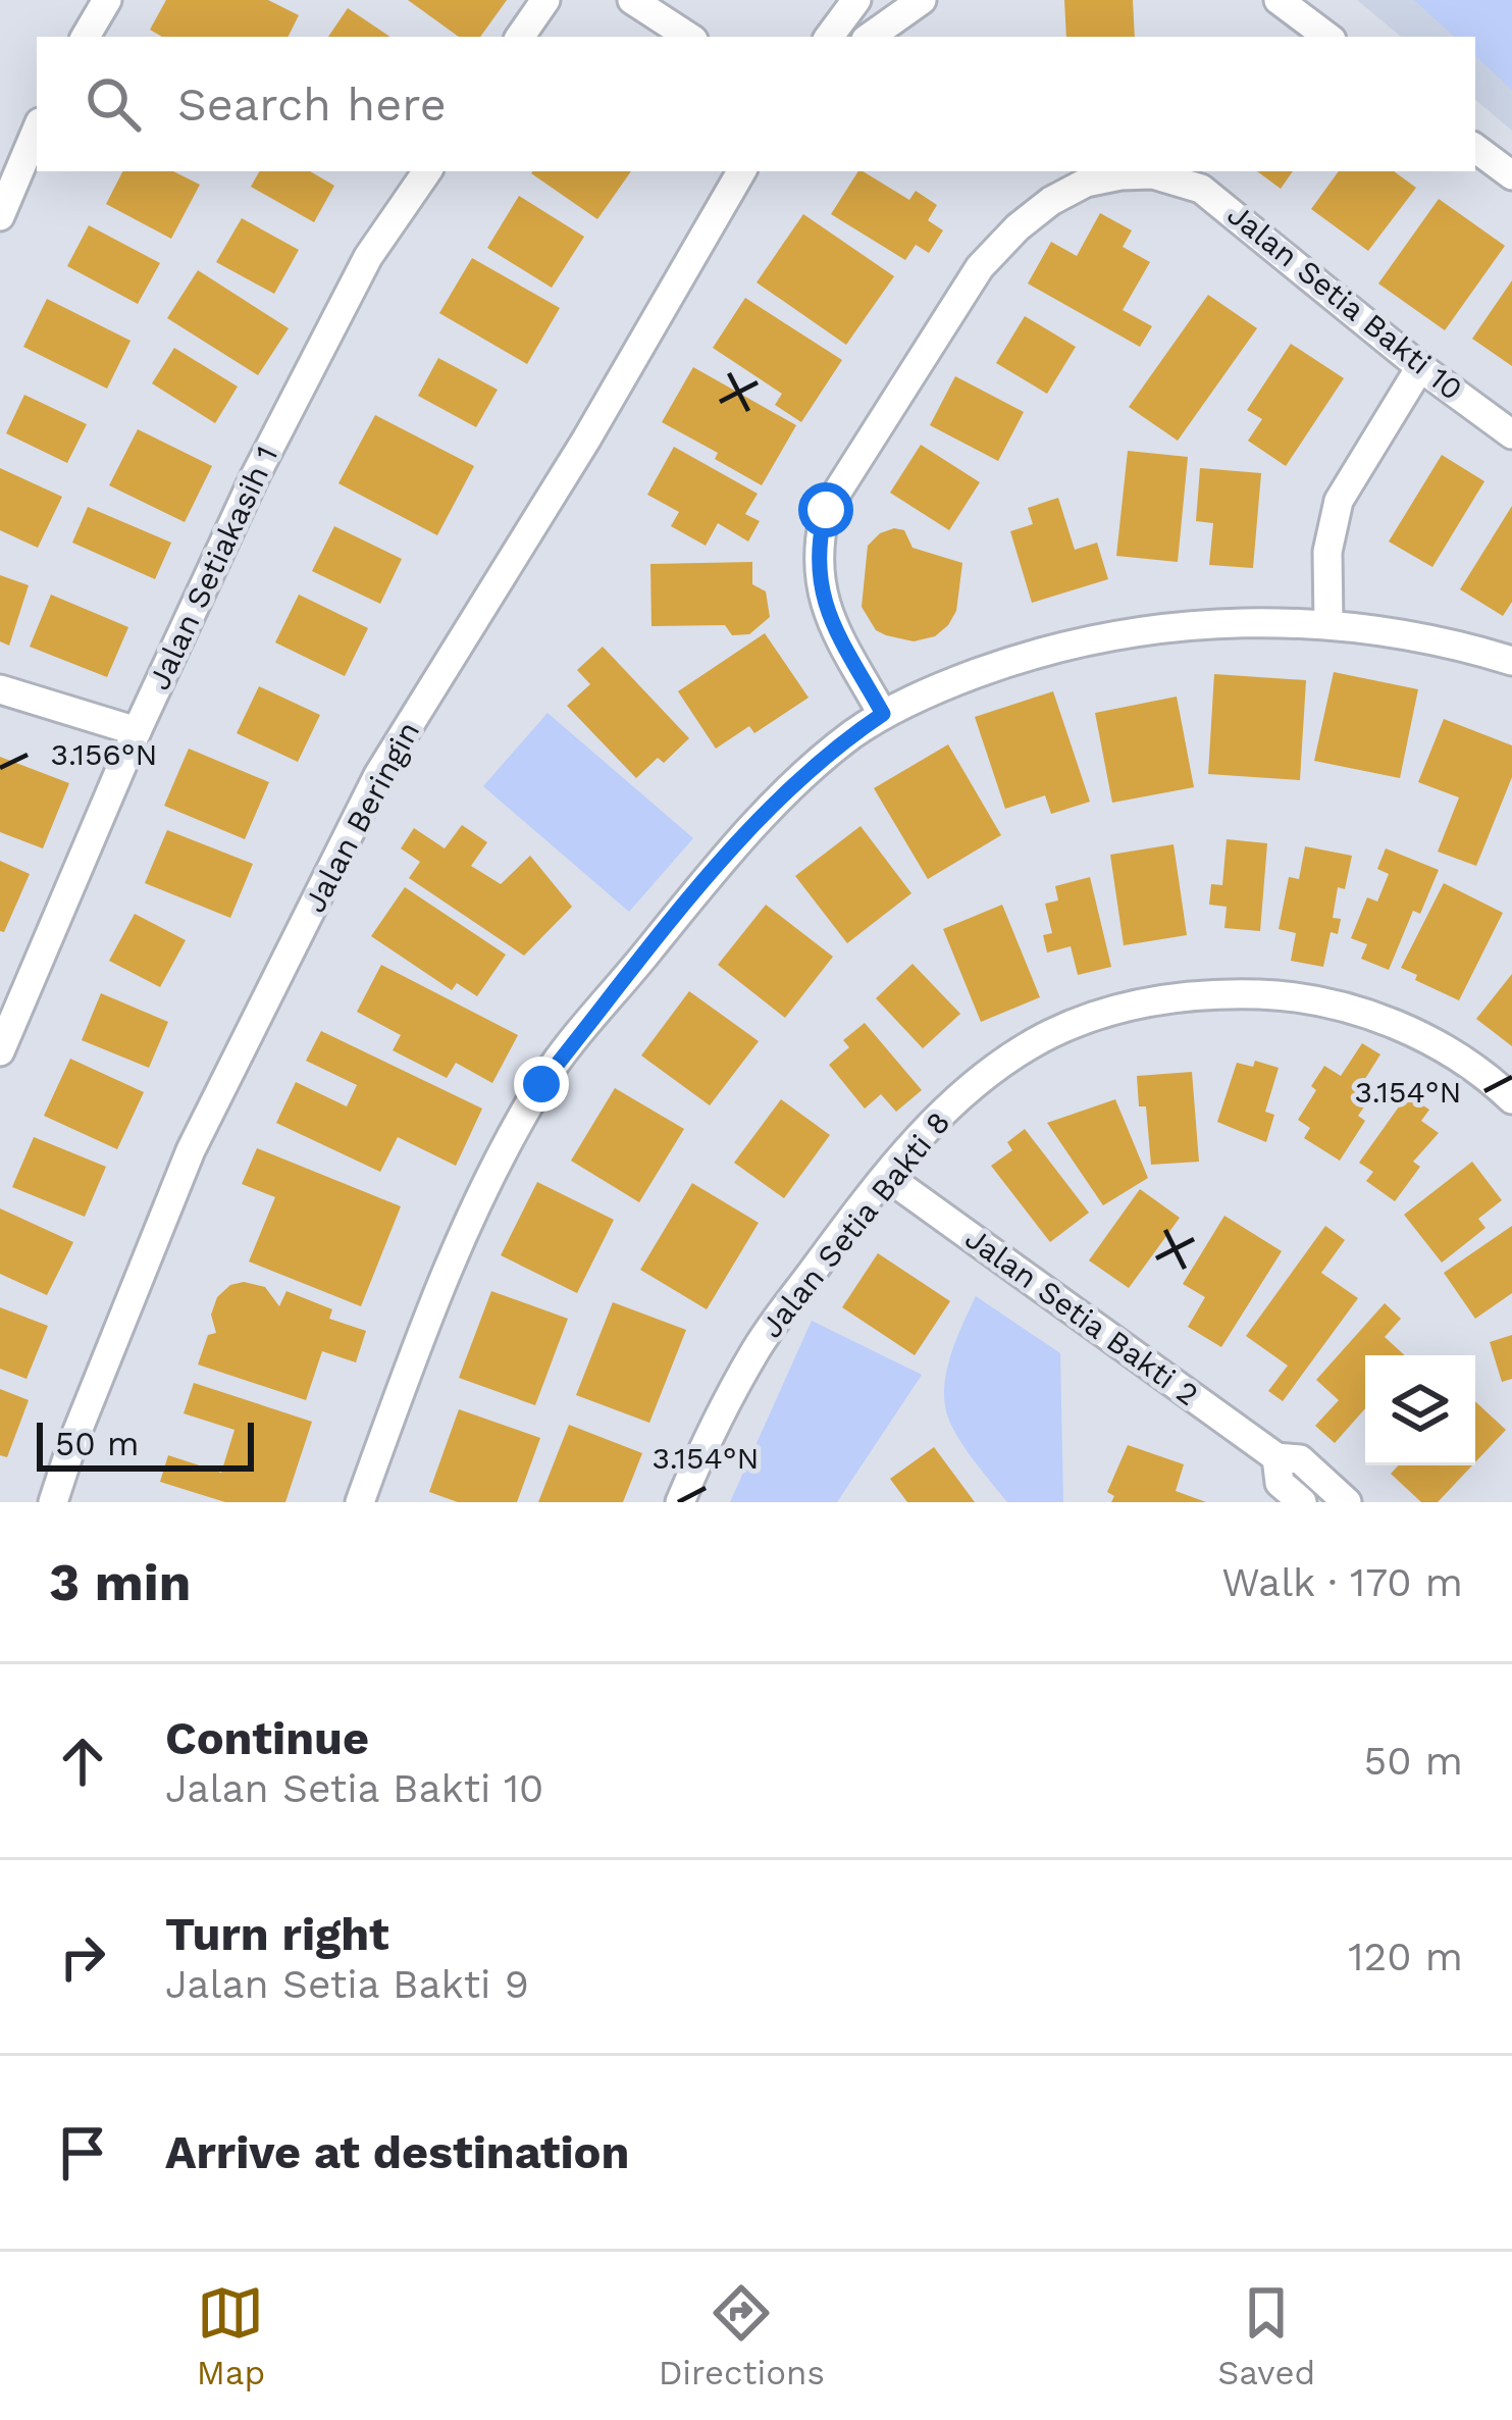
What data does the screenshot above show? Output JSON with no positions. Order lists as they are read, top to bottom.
{
  "streets": {
    "street": [
      "Jalan Setia Bakti 10",
      "Jalan Setiakasih 1",
      "Jalan Beringin",
      "Jalan Setia Bakti 8",
      "Jalan Setia Bakti 2"
    ]
  },
  "crossings": [
    ["Jalan Setia Bakti 8", "Jalan Setia Bakti 2"]
  ],
  "scale_bar": "50 m",
  "page": {
    "search": "Search here",
    "scale": "50 m",
    "heading": ["3 min", "Walk · 170 m"],
    "list": [
      ["Continue", "Jalan Setia Bakti 10", "50 m"],
      ["Turn right", "Jalan Setia Bakti 9", "120 m"],
      "Arrive at destination"
    ],
    "nav": ["Map", "Directions", "Saved"]
  },
  "coordinates": ["3.156°N", "3.154°N"]
}
